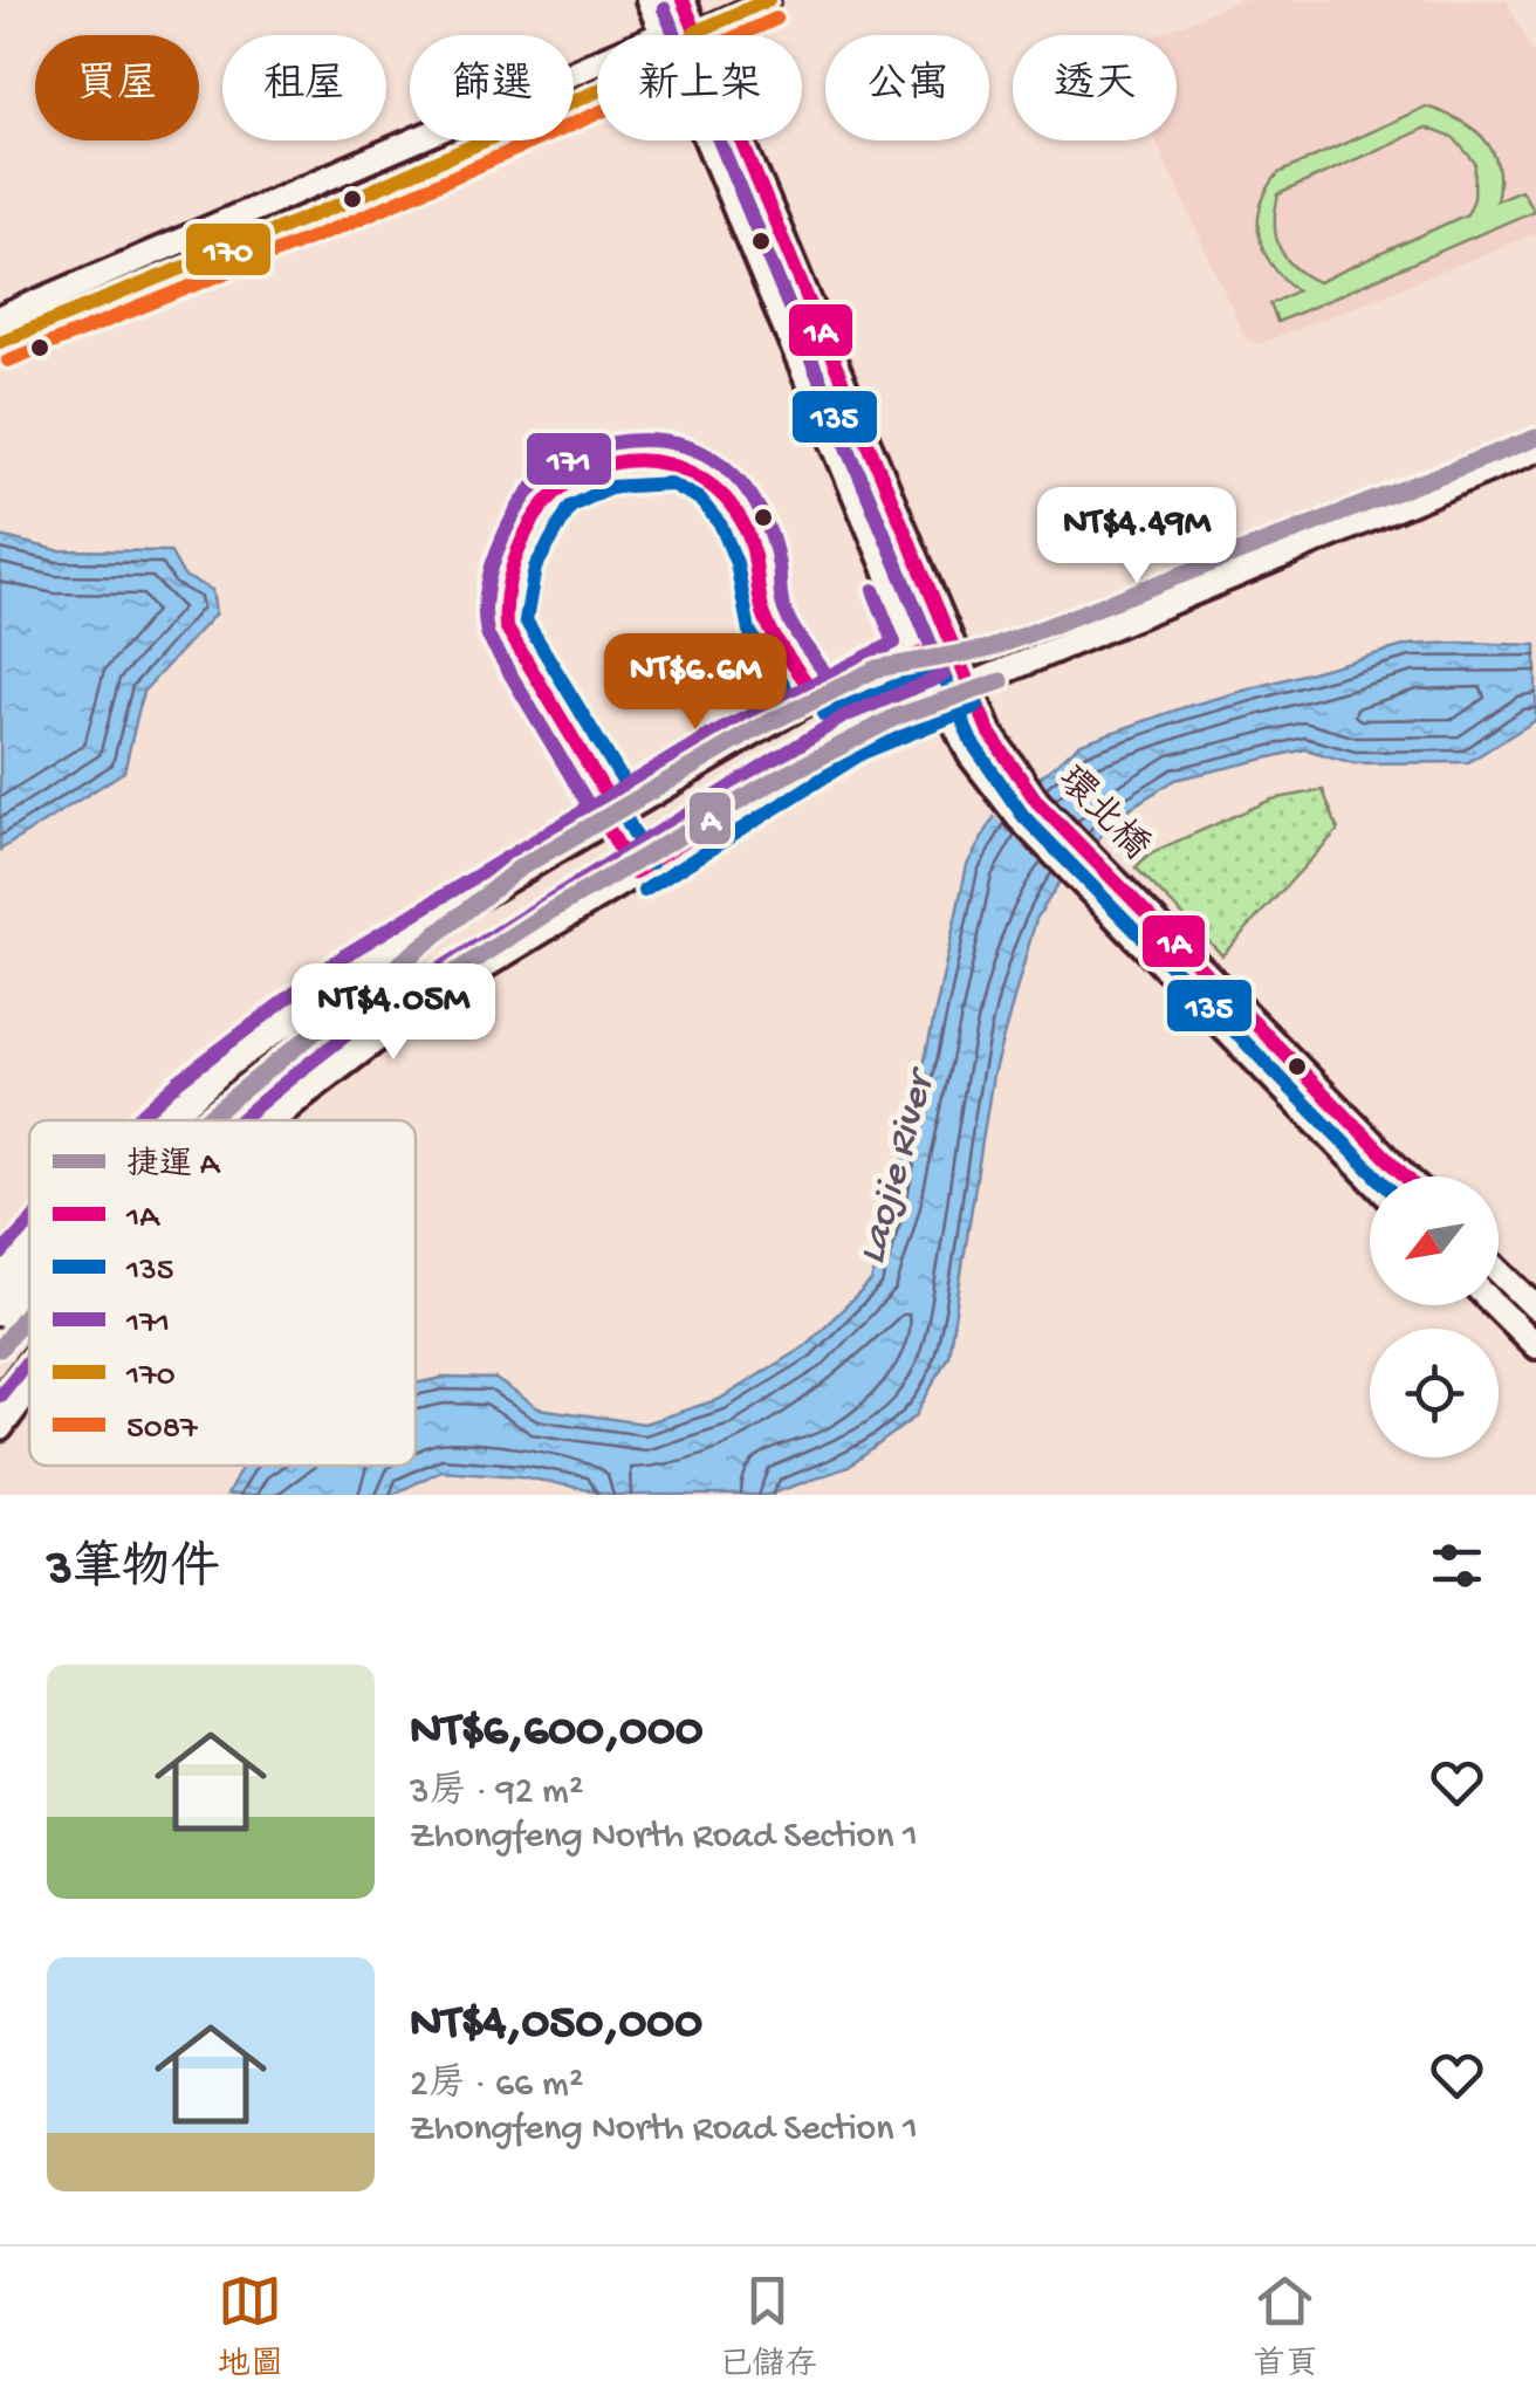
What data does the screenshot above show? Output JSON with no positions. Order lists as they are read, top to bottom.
{
  "streets": {
    "main road": ["環北橋"]
  },
  "water": ["Laojie River"],
  "lines": [
    "transit line 1A",
    "transit line 170",
    "transit line 135",
    "transit line 171",
    "transit line 5087",
    "metro line A"
  ],
  "legend": [
    "捷運 A",
    "1A",
    "135",
    "171",
    "170",
    "5087"
  ],
  "north": "bottom left",
  "page": {
    "chip": [
      "買屋",
      "租屋",
      "篩選",
      "新上架",
      "公寓",
      "透天"
    ],
    "price": ["NT$4.49M", "NT$6.6M", "NT$4.05M"],
    "heading": "3筆物件",
    "list": [
      {
        "name": "NT$6,600,000",
        "note": "3房 · 92 m² · Zhongfeng North Road Section 1"
      },
      {
        "name": "NT$4,050,000",
        "note": "2房 · 66 m² · Zhongfeng North Road Section 1"
      }
    ],
    "tabs": ["地圖", "已儲存", "首頁"]
  }
}
